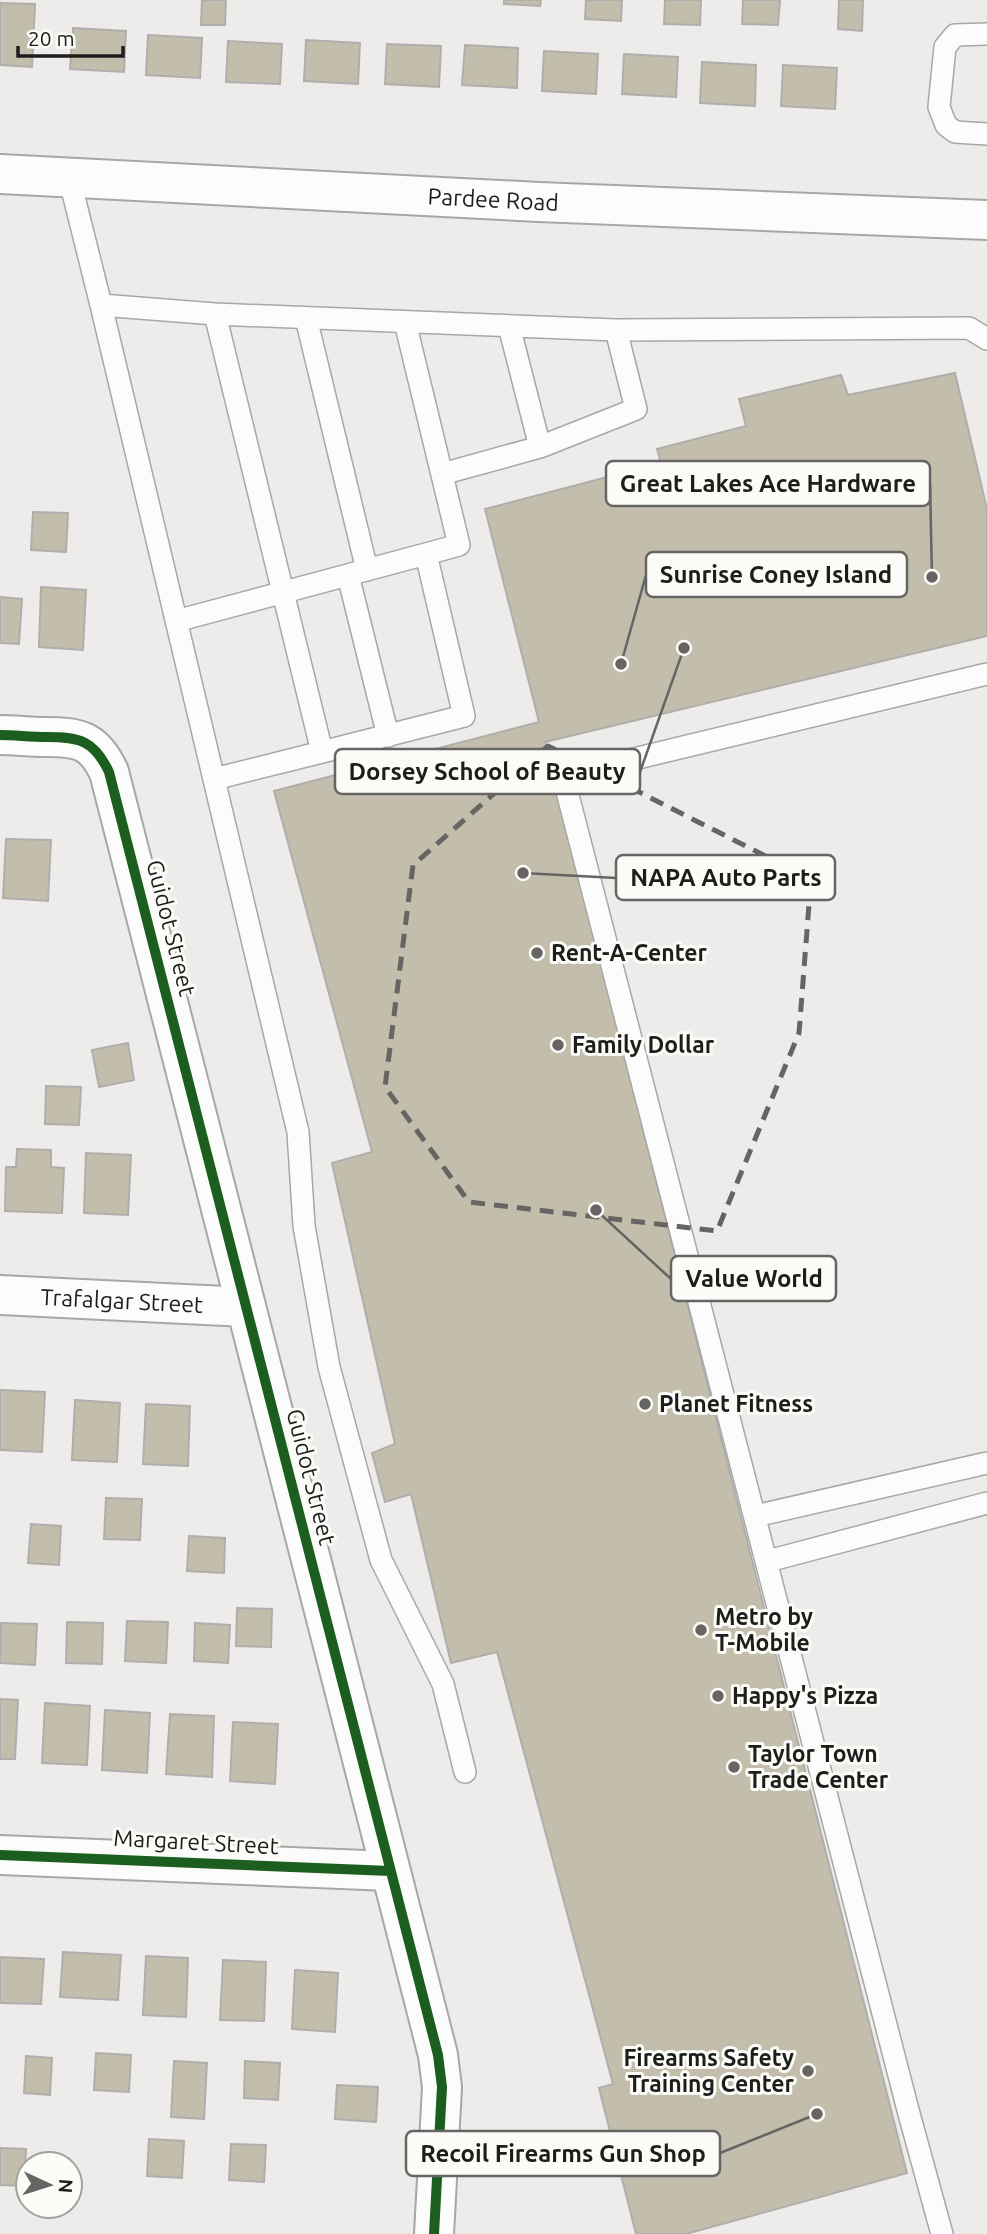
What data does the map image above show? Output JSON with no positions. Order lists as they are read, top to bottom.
{
  "streets": {
    "street": [
      "Pardee Road",
      "Guidot Street",
      "Trafalgar Street",
      "Margaret Street"
    ]
  },
  "crossings": [
    ["Guidot Street", "Trafalgar Street"],
    ["Guidot Street", "Margaret Street"]
  ],
  "places": [
    "Great Lakes Ace Hardware",
    "Dorsey School of Beauty",
    "Sunrise Coney Island",
    "NAPA Auto Parts",
    "Rent-A-Center",
    "Family Dollar",
    "Value World",
    "Planet Fitness",
    "Metro by T-Mobile",
    "Happy's Pizza",
    "Taylor Town Trade Center",
    "Firearms Safety Training Center",
    "Recoil Firearms Gun Shop"
  ],
  "scale_bar": "20 m",
  "north": "right"
}
